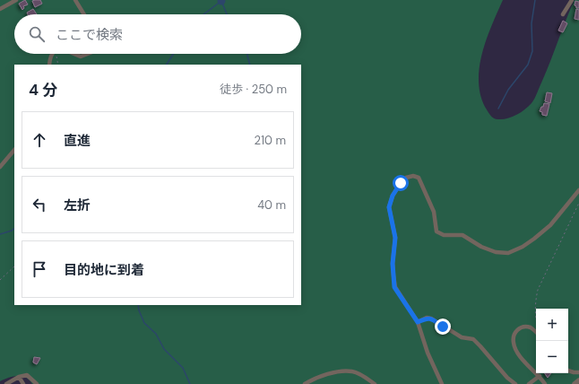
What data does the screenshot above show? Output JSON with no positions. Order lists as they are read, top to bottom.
{
  "page": {
    "search": "ここで検索",
    "heading": ["4 分", "徒歩 · 250 m"],
    "list": [
      ["直進", "210 m"],
      ["左折", "40 m"],
      "目的地に到着"
    ],
    "map_buttons": ["+", "−"]
  }
}
